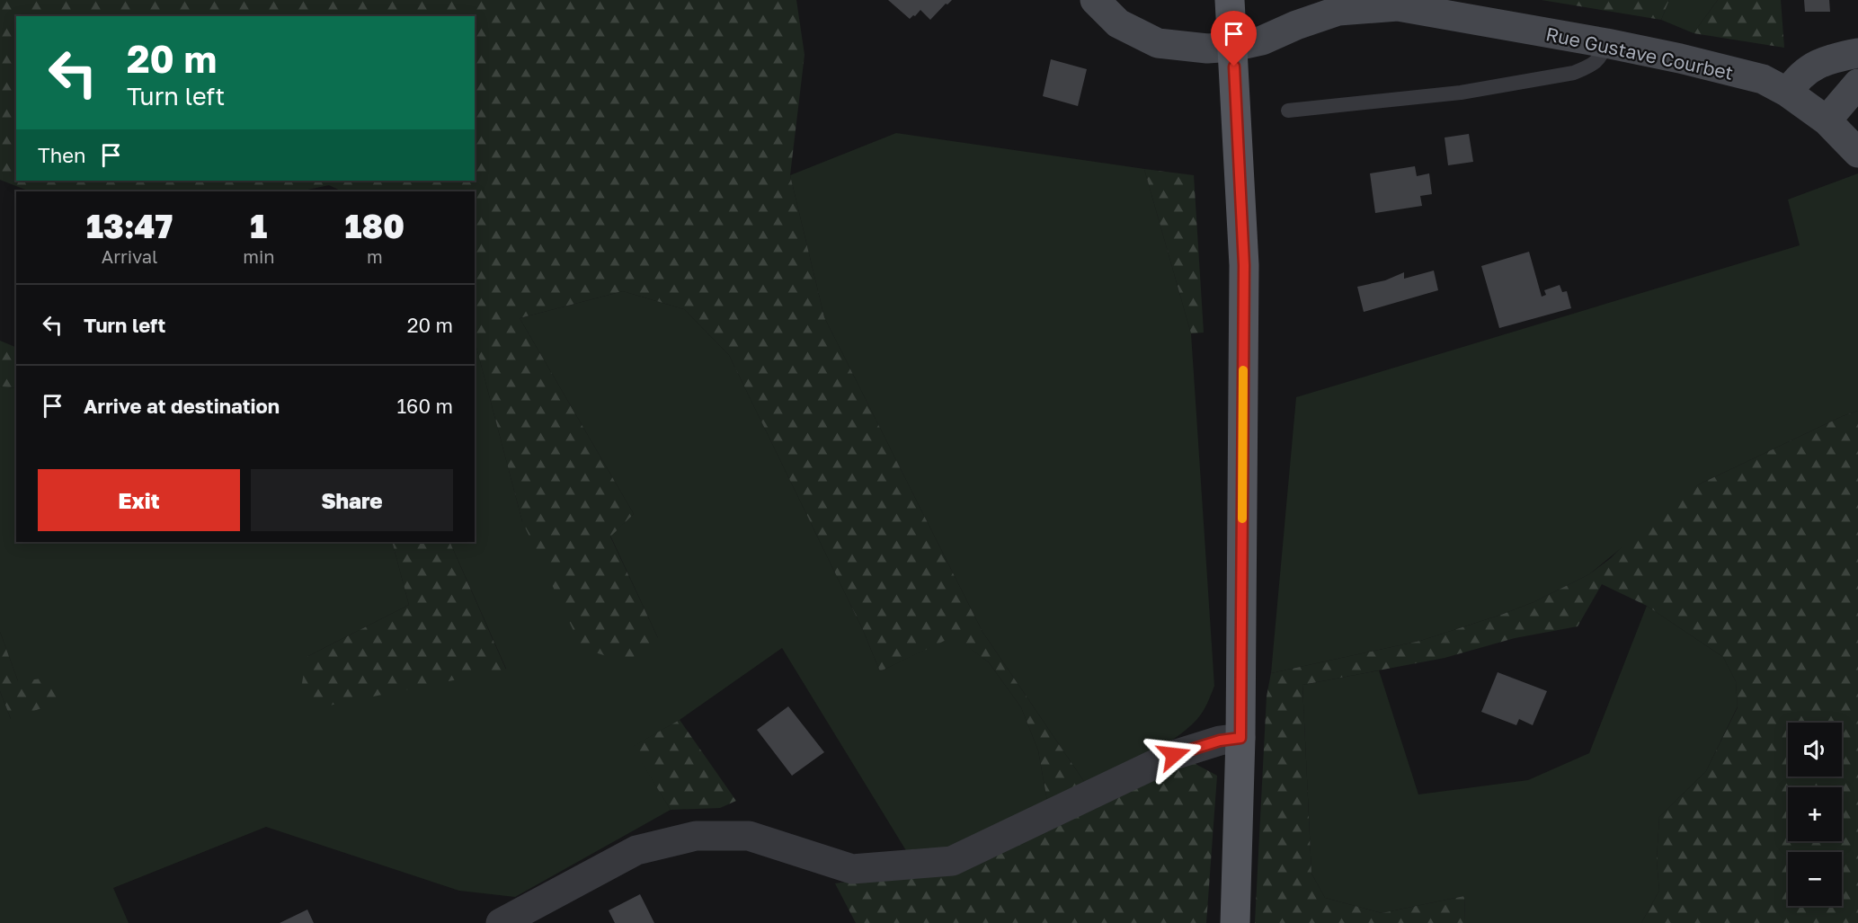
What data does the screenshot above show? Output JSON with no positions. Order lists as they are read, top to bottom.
{
  "streets": {
    "street": ["Rue Gustave Courbet"]
  },
  "page": {
    "turn": ["20 m", "Turn left"],
    "then": "Then",
    "eta": [
      "13:47",
      "Arrival",
      "1",
      "min",
      "180",
      "m"
    ],
    "list": [
      {
        "name": "Turn left",
        "value": "20 m"
      },
      {
        "name": "Arrive at destination",
        "value": "160 m"
      }
    ],
    "buttons": ["Exit", "Share"],
    "map_buttons": ["+", "−"]
  }
}
